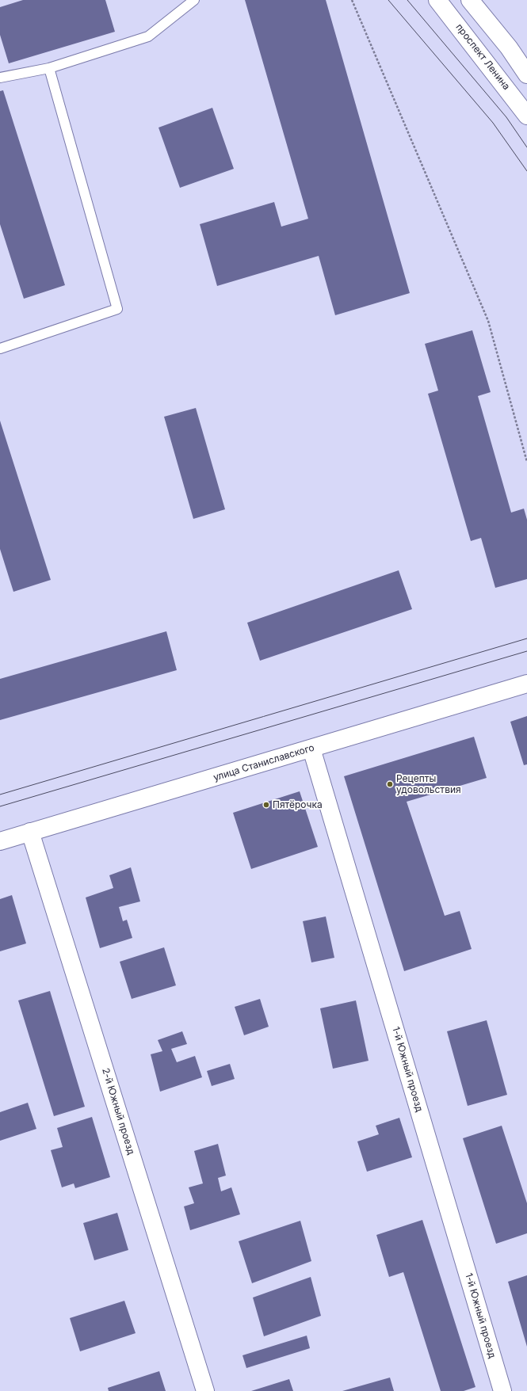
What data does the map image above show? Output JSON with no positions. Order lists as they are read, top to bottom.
{
  "streets": {
    "street": [
      "проспект Ленина",
      "улица Станиславского",
      "1-й Южный проезд",
      "2-й Южный проезд"
    ]
  },
  "crossings": [
    ["улица Станиславского", "1-й Южный проезд"],
    ["улица Станиславского", "2-й Южный проезд"]
  ],
  "places": ["Рецепты удовольствия", "Пятёрочка"]
}
